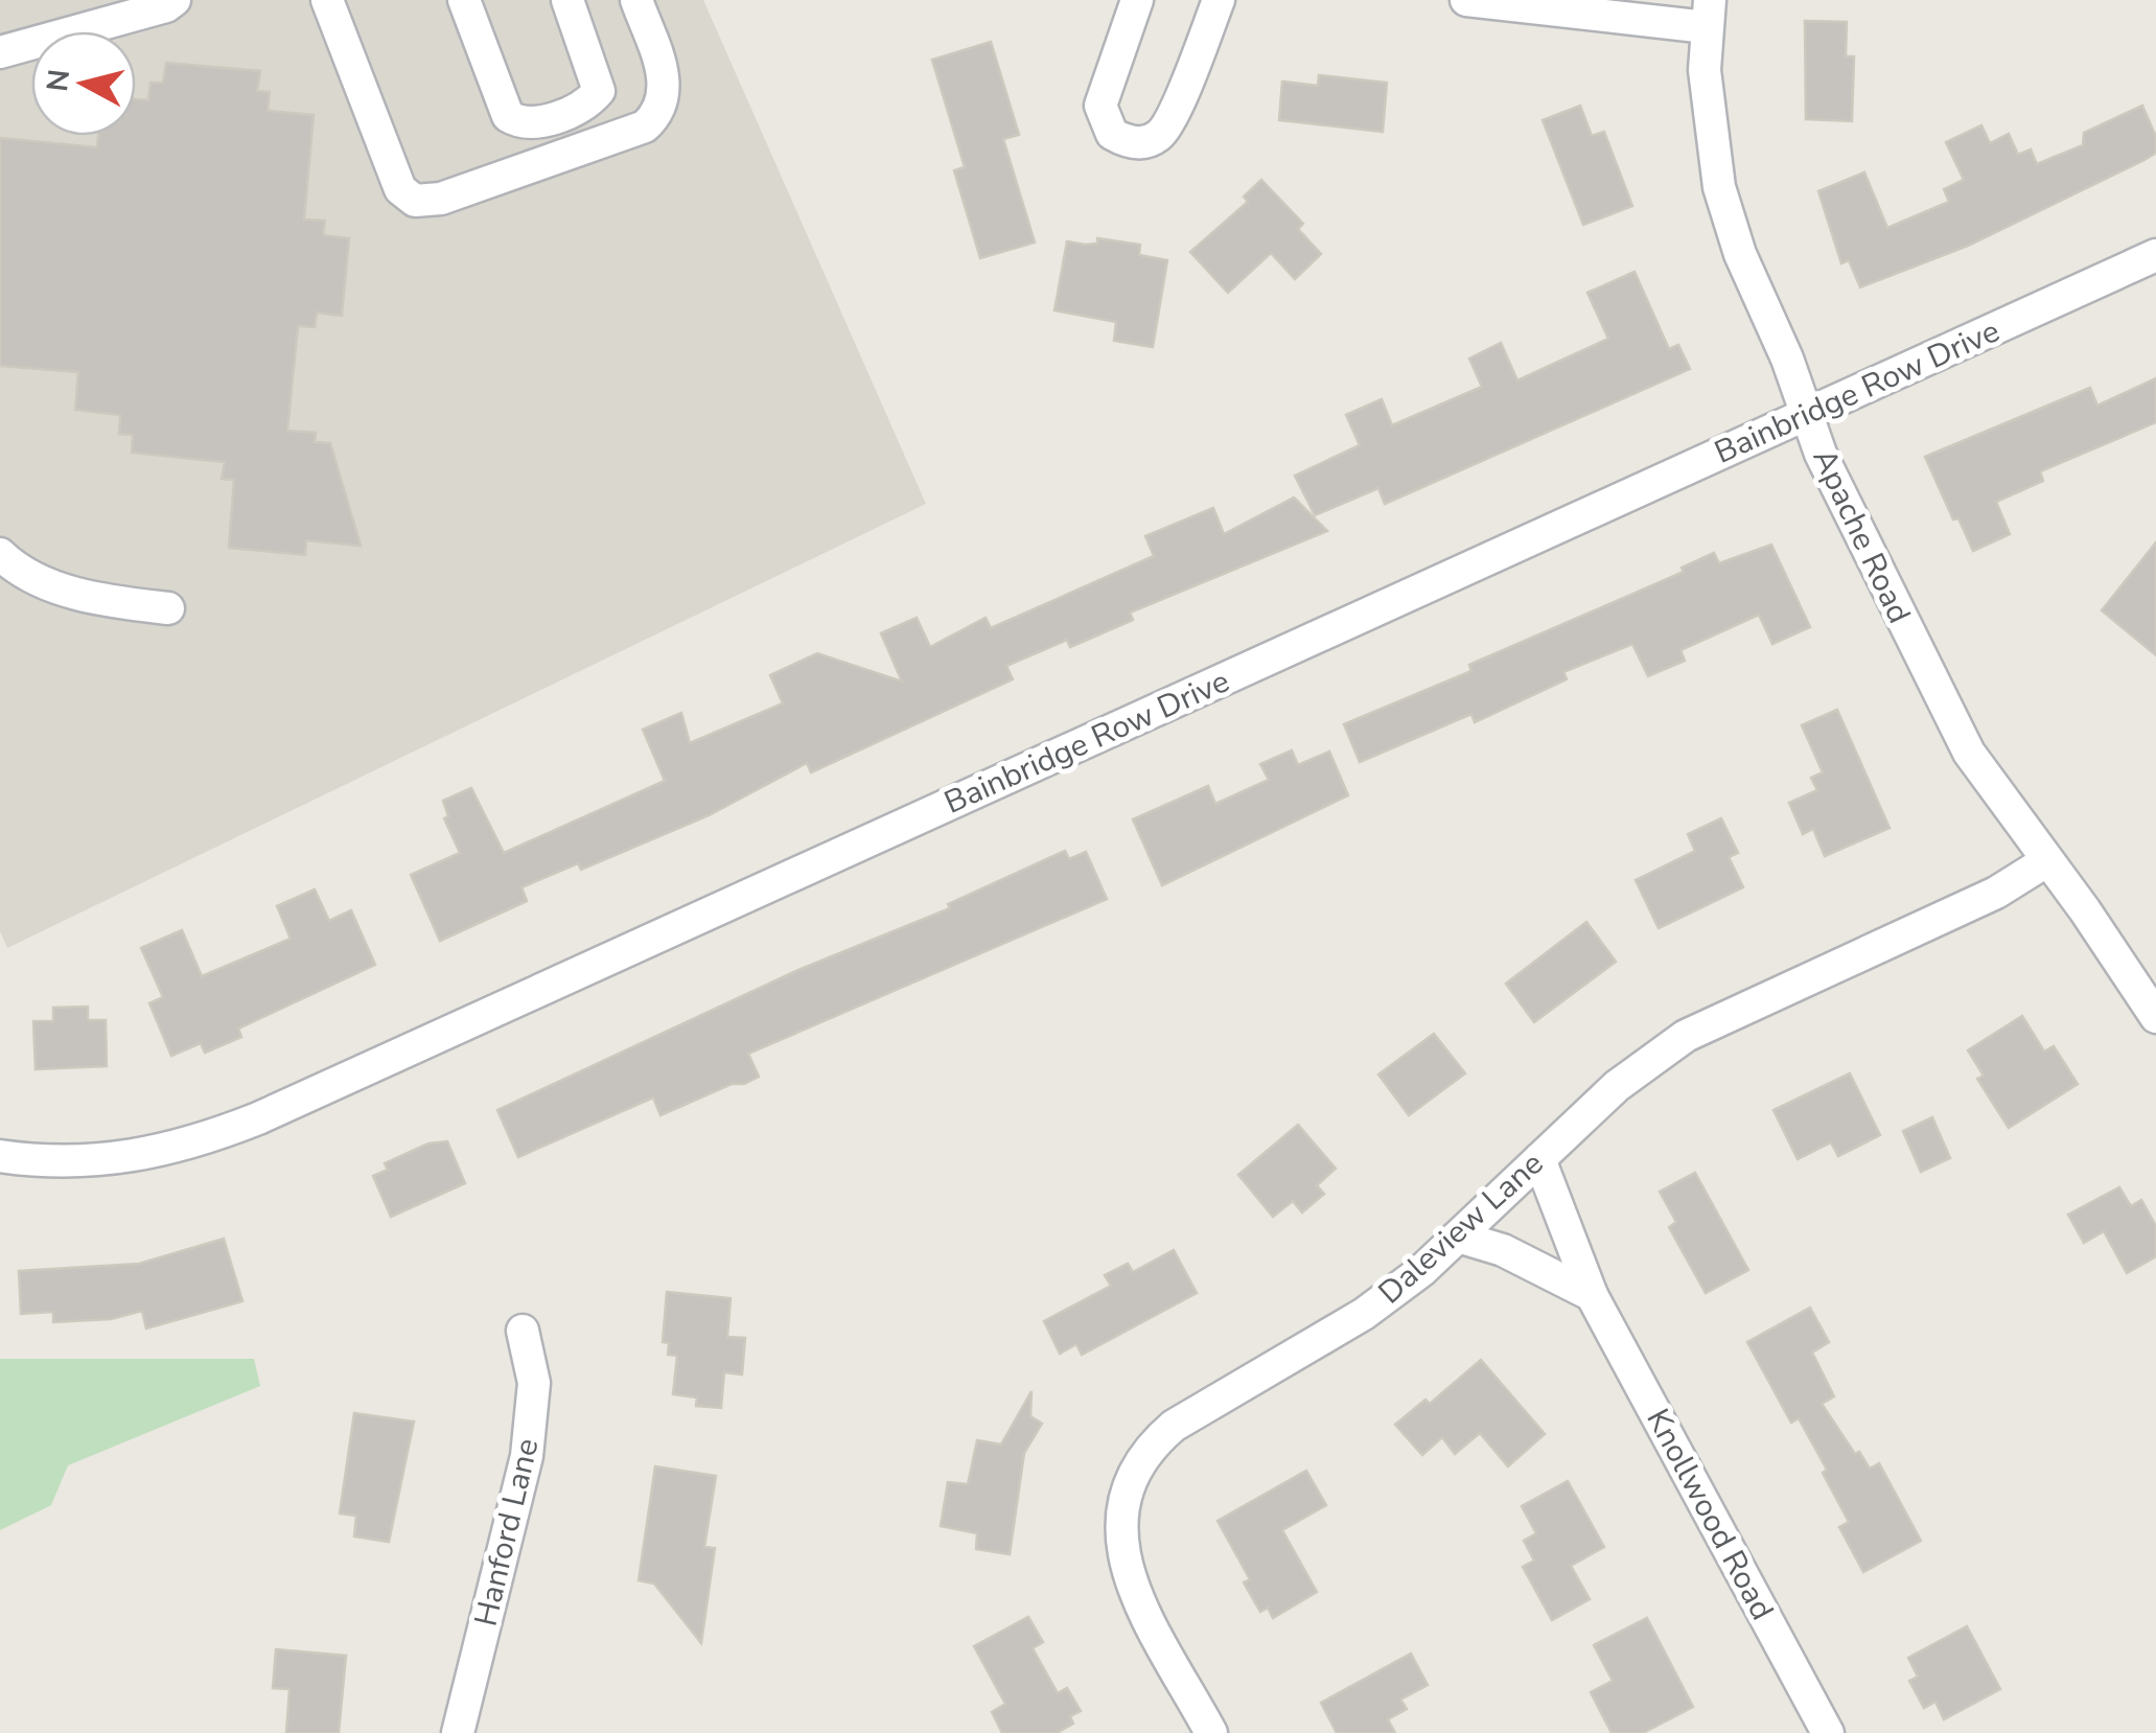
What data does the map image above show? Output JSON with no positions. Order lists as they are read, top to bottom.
{
  "streets": {
    "street": [
      "Bainbridge Row Drive",
      "Apache Road",
      "Daleview Lane",
      "Knollwood Road",
      "Hanford Lane"
    ]
  },
  "crossings": [
    ["Bainbridge Row Drive", "Apache Road"],
    ["Apache Road", "Daleview Lane"],
    ["Daleview Lane", "Knollwood Road"]
  ],
  "north": "left"
}
